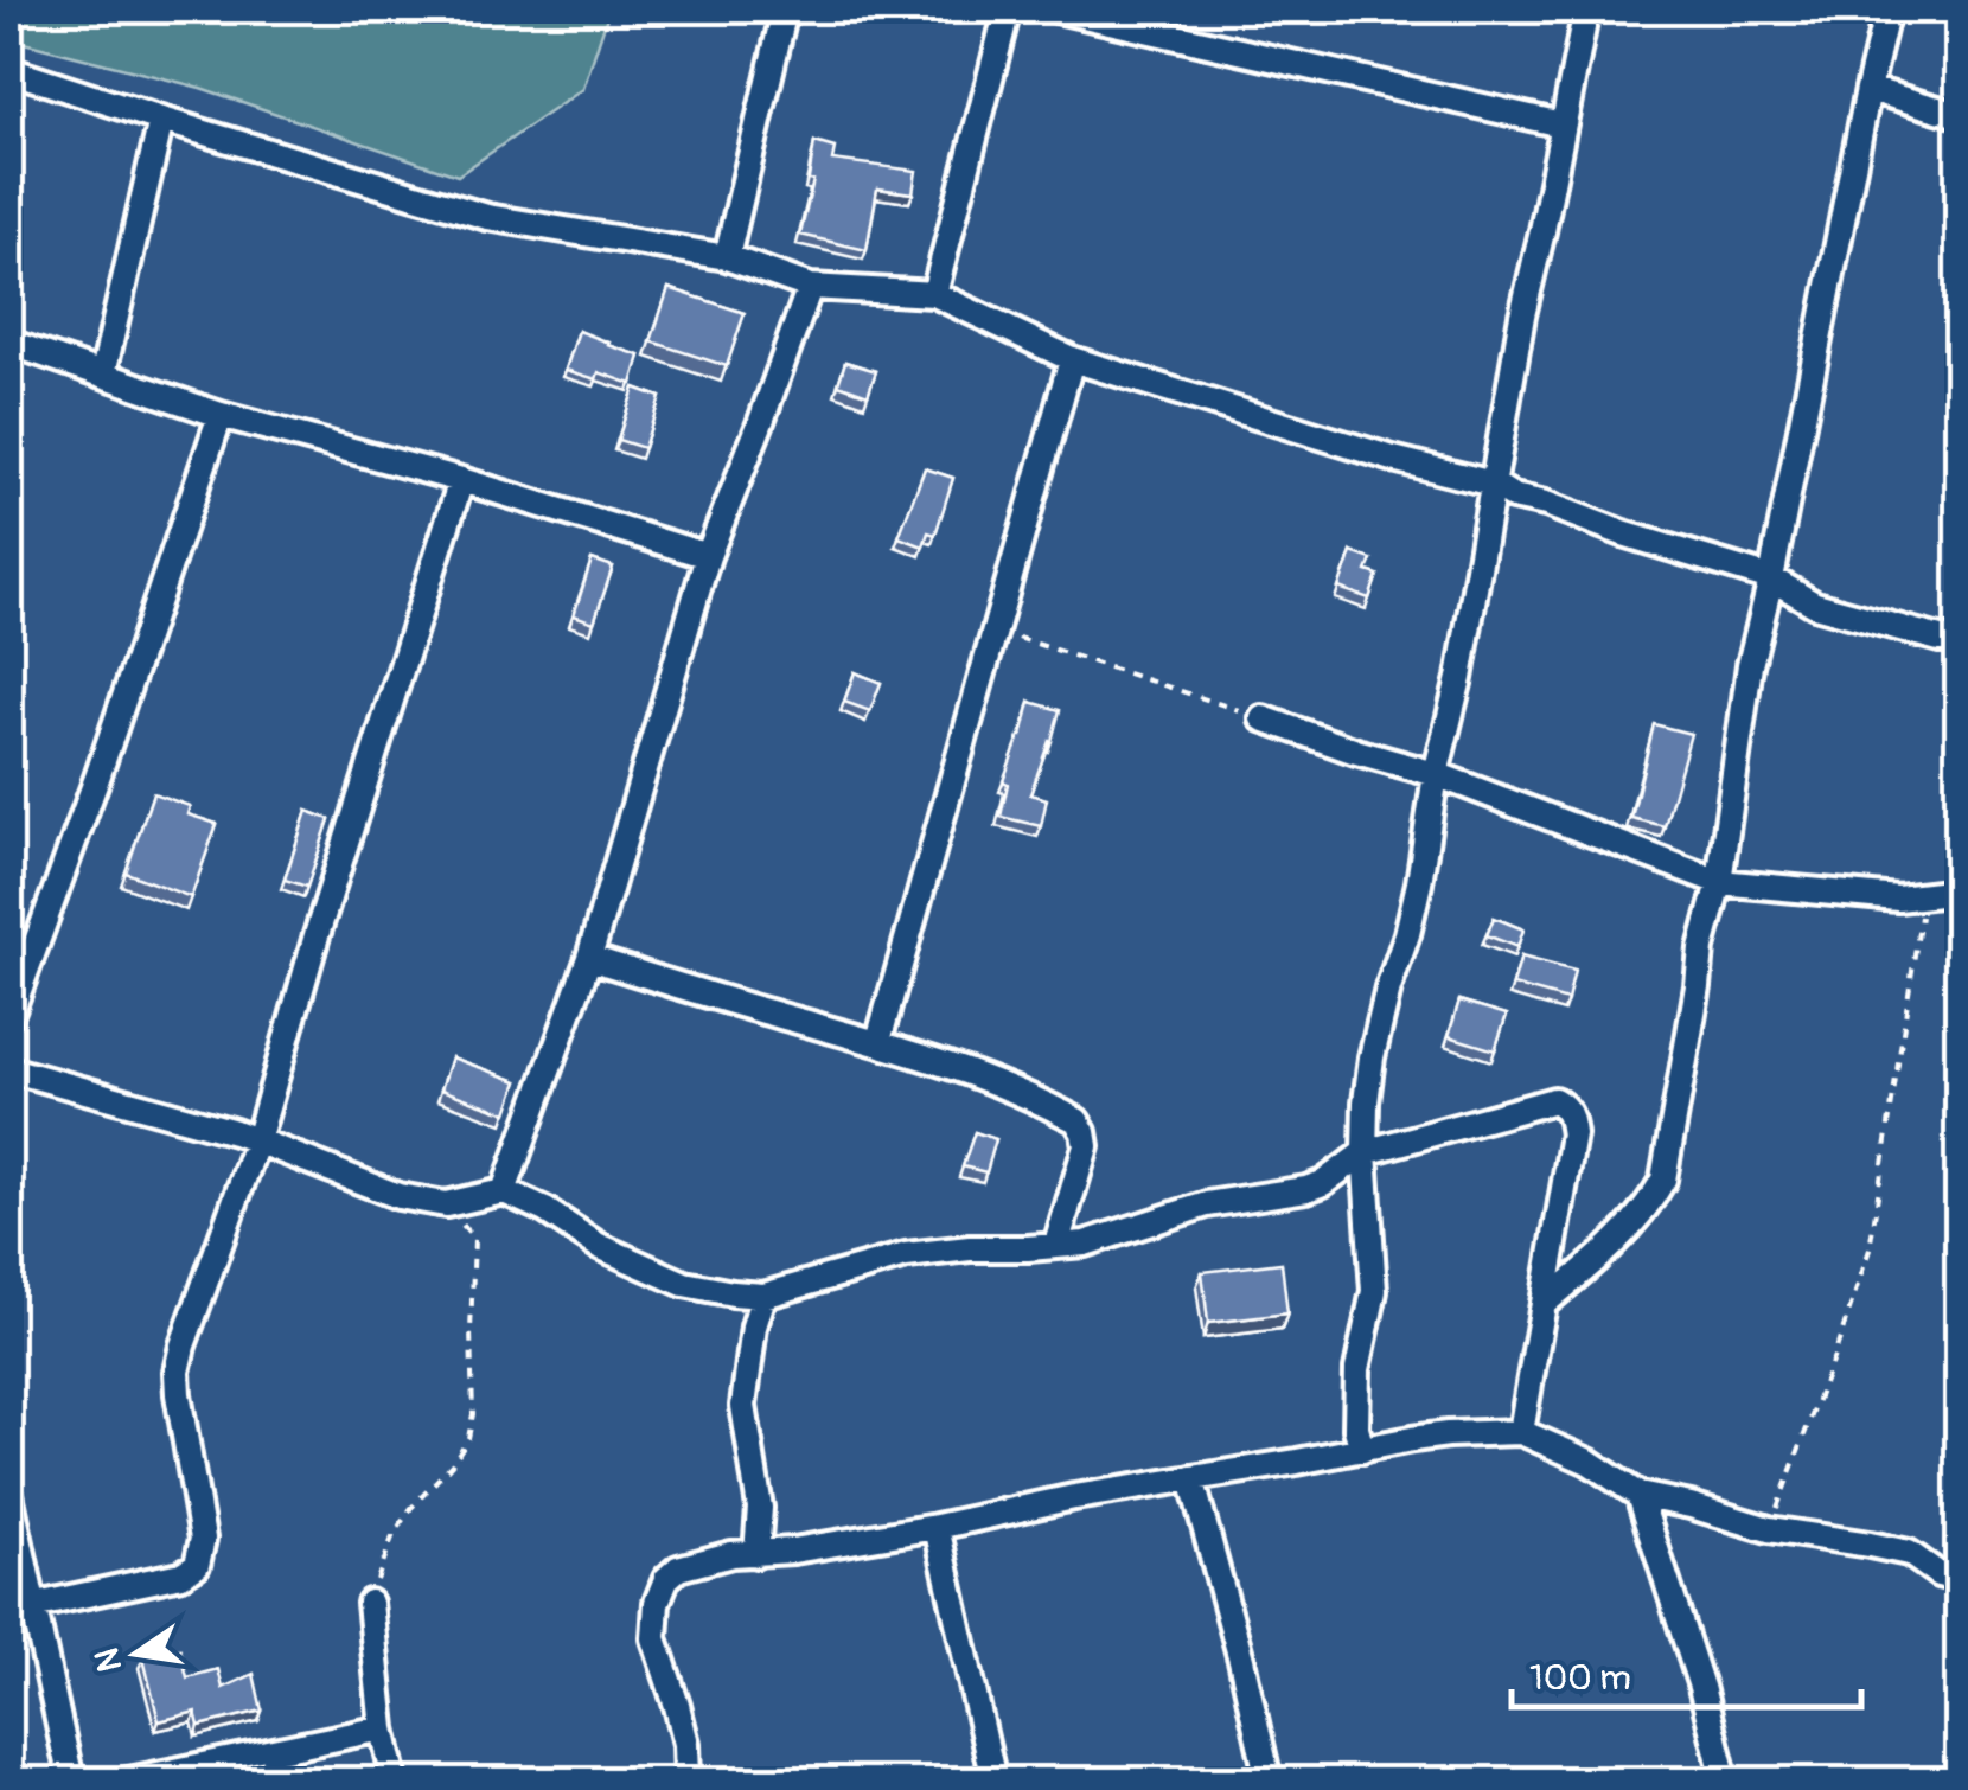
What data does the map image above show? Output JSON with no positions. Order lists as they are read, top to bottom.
{
  "scale_bar": "100 m",
  "north": "left"
}
